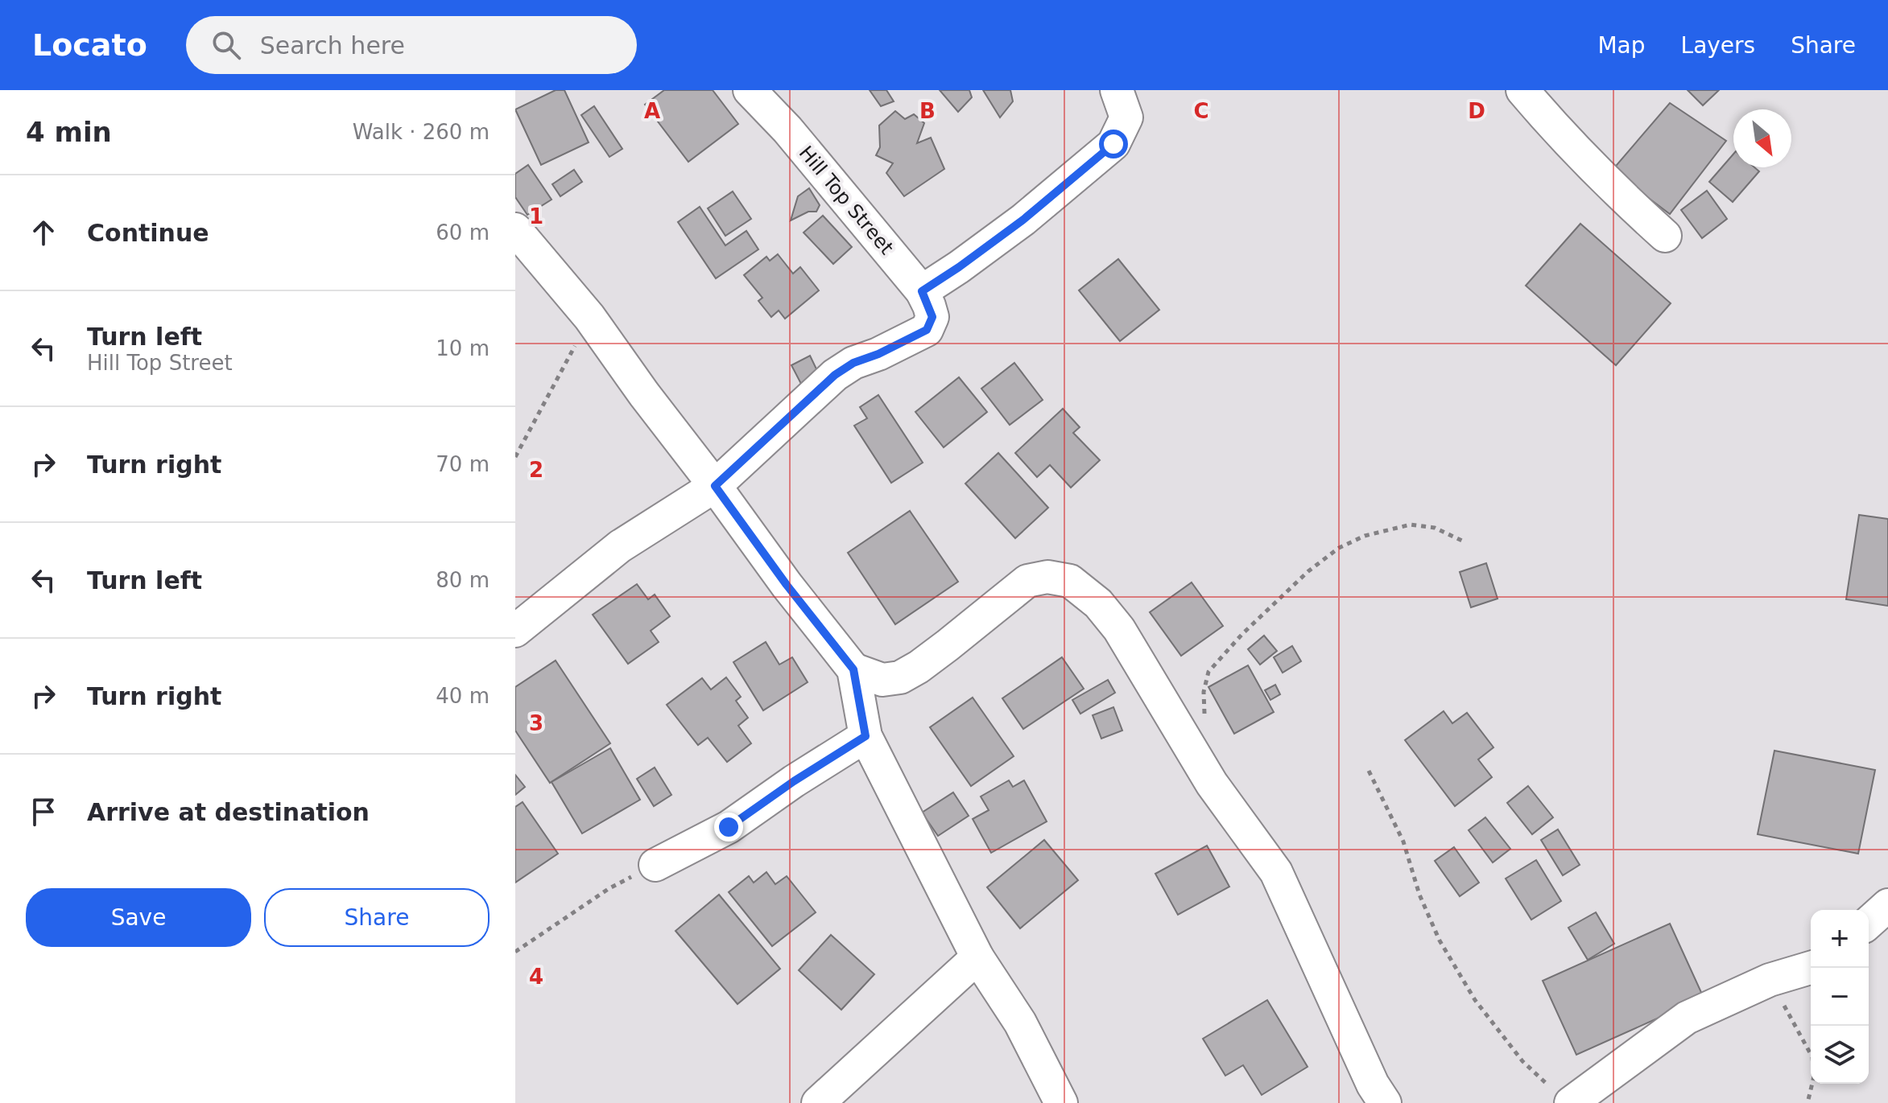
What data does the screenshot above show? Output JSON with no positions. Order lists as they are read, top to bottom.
{
  "streets": {
    "street": ["Hill Top Street"]
  },
  "north": "bottom right",
  "page": {
    "header": "Locato",
    "search": "Search here",
    "nav": ["Map", "Layers", "Share"],
    "heading": ["4 min", "Walk · 260 m"],
    "list": [
      ["Continue", "60 m"],
      ["Turn left", "Hill Top Street", "10 m"],
      ["Turn right", "70 m"],
      ["Turn left", "80 m"],
      ["Turn right", "40 m"],
      "Arrive at destination"
    ],
    "buttons": ["Save", "Share"],
    "map_buttons": ["+", "−"]
  },
  "grid": {
    "columns": [
      "A",
      "B",
      "C",
      "D"
    ],
    "rows": [
      "1",
      "2",
      "3",
      "4"
    ]
  }
}
